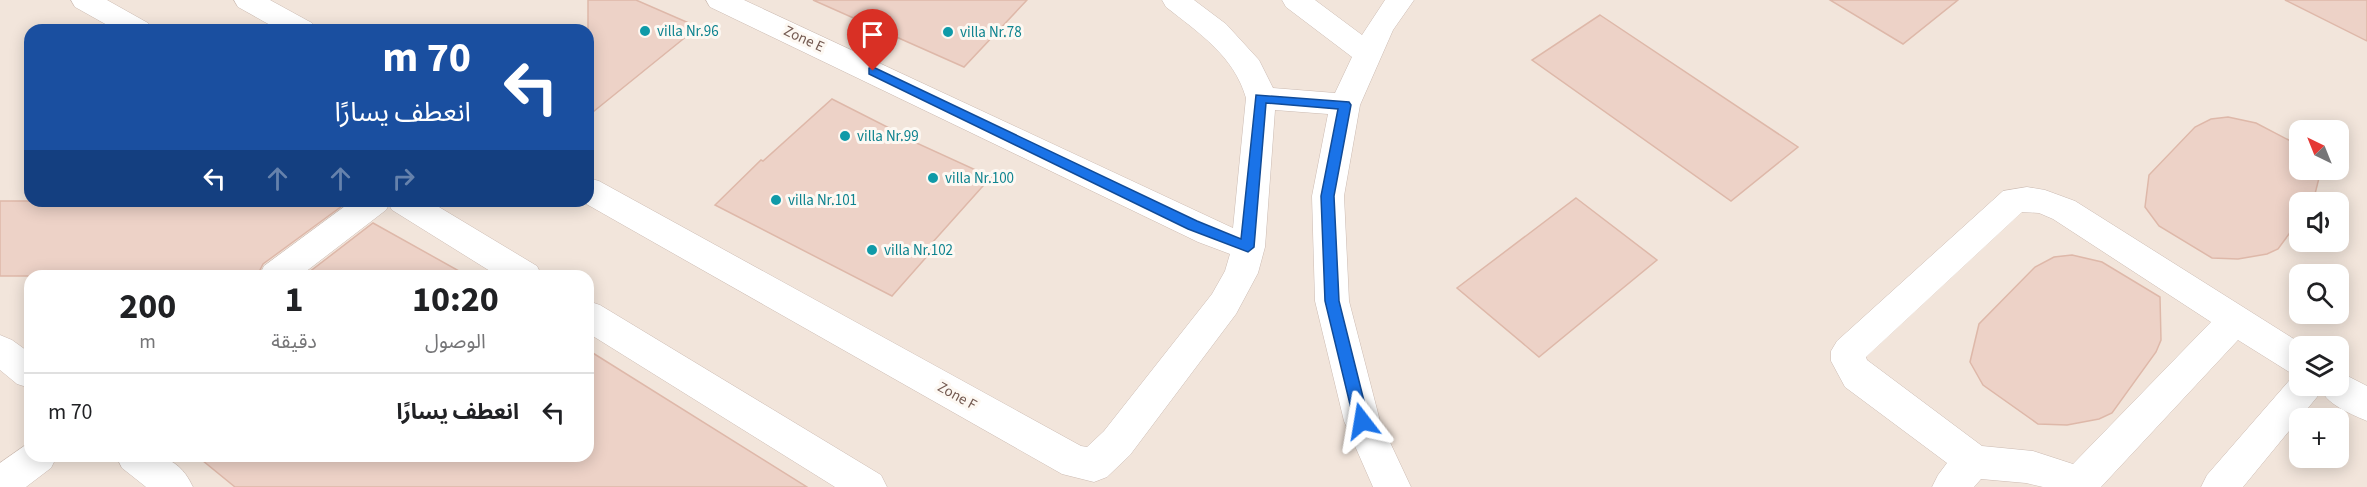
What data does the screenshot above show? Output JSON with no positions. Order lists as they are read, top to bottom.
{
  "streets": {
    "street": ["Zone E", "Zone F"]
  },
  "crossings": [
    ["Zone E", "Zone F"]
  ],
  "places": [
    "villa Nr.96",
    "villa Nr.78",
    "villa Nr.99",
    "villa Nr.100",
    "villa Nr.101",
    "villa Nr.102"
  ],
  "north": "top left",
  "page": {
    "turn": ["70 m", "انعطف يسارًا"],
    "map_buttons": "+",
    "eta": [
      "10:20",
      "الوصول",
      "1",
      "دقيقة",
      "200",
      "m"
    ],
    "list": [
      {
        "name": "انعطف يسارًا",
        "value": "70 m"
      }
    ]
  }
}
